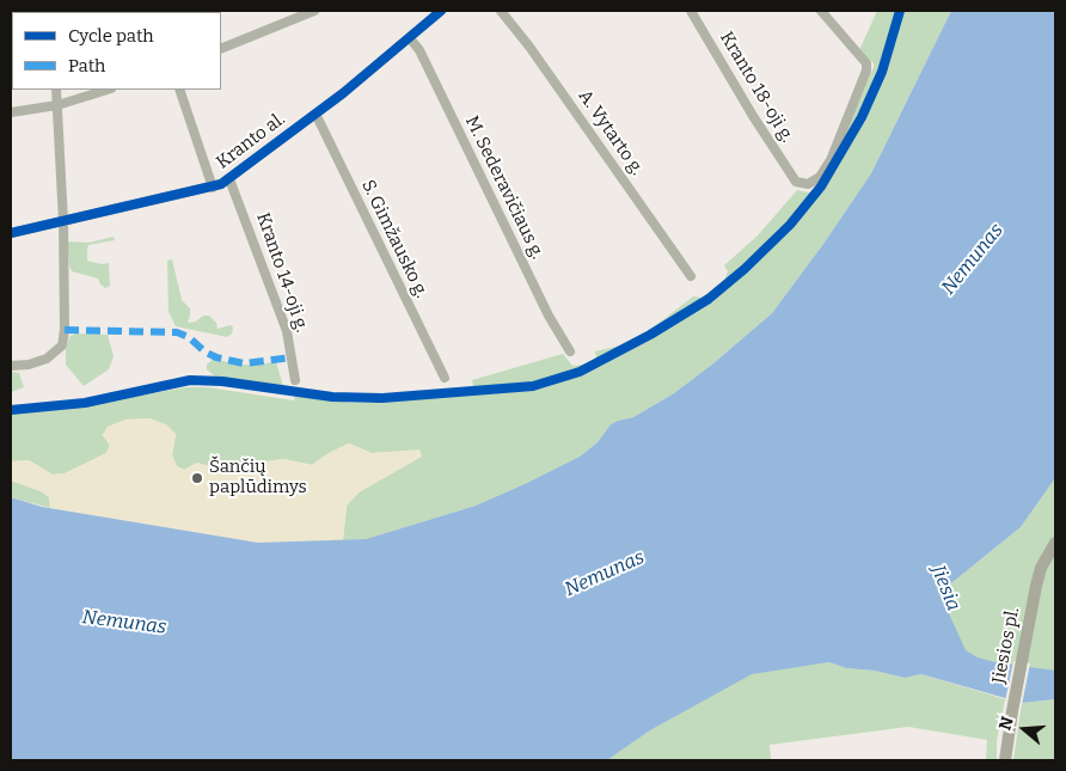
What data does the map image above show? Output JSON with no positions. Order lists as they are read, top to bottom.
{
  "streets": {
    "main road": ["Jiesios pl."],
    "street": [
      "Kranto 18-oji g.",
      "A. Vytarto g.",
      "Kranto al.",
      "M. Sederavičiaus g.",
      "S. Gimžausko g.",
      "Kranto 14-oji g."
    ]
  },
  "crossings": [
    ["Kranto al.", "M. Sederavičiaus g."],
    ["Kranto al.", "S. Gimžausko g."],
    ["Kranto al.", "Kranto 14-oji g."]
  ],
  "water": ["Nemunas", "Jiesia"],
  "places": ["Šančių paplūdimys"],
  "legend": ["Cycle path", "Path"],
  "north": "left"
}
